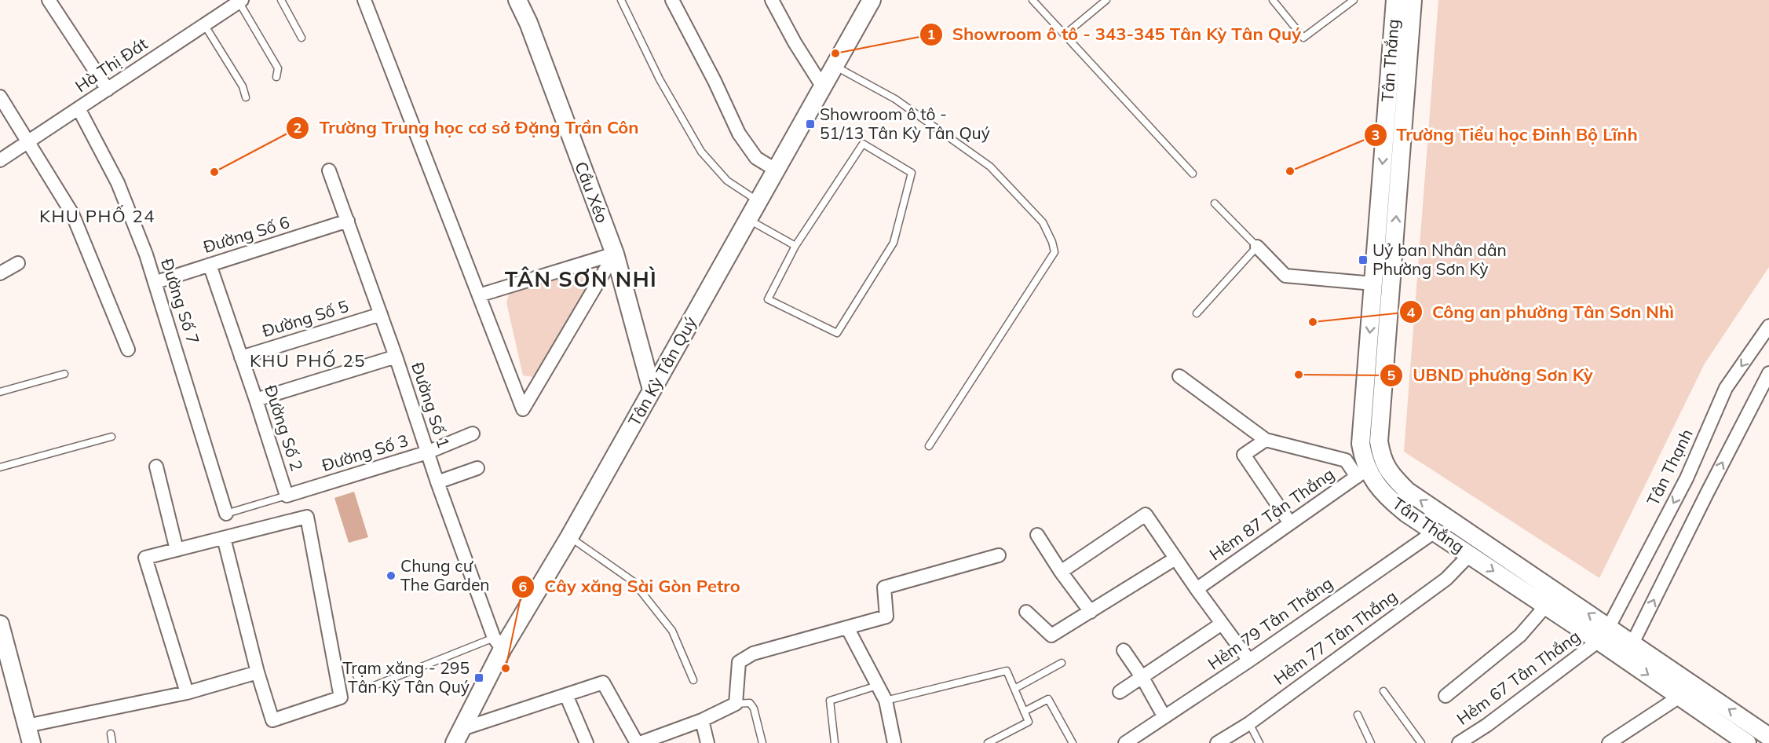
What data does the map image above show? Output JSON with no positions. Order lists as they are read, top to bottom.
{
  "streets": {
    "street": [
      "Tân Thắng",
      "Hà Thị Đát",
      "Cầu Xéo",
      "Đường Số 6",
      "Đường Số 7",
      "Đường Số 5",
      "Tân Kỳ Tân Quý",
      "Đường Số 1",
      "Đường Số 2",
      "Đường Số 3",
      "Tân Thạnh",
      "Hẻm 87 Tân Thắng",
      "Hẻm 79 Tân Thắng",
      "Hẻm 77 Tân Thắng",
      "Hẻm 67 Tân Thắng"
    ]
  },
  "crossings": [
    ["Tân Thắng", "Tân Thạnh"],
    ["Tân Thắng", "Hẻm 87 Tân Thắng"],
    ["Tân Thắng", "Hẻm 79 Tân Thắng"],
    ["Tân Thắng", "Hẻm 77 Tân Thắng"],
    ["Tân Thắng", "Hẻm 67 Tân Thắng"],
    ["Hà Thị Đát", "Đường Số 7"],
    ["Cầu Xéo", "Tân Kỳ Tân Quý"],
    ["Đường Số 6", "Đường Số 7"],
    ["Đường Số 6", "Đường Số 1"],
    ["Đường Số 6", "Đường Số 2"],
    ["Đường Số 5", "Đường Số 1"],
    ["Đường Số 5", "Đường Số 2"],
    ["Tân Kỳ Tân Quý", "Đường Số 1"],
    ["Đường Số 1", "Đường Số 3"],
    ["Đường Số 2", "Đường Số 3"],
    ["Tân Thạnh", "Hẻm 67 Tân Thắng"]
  ],
  "districts": ["KHU PHỐ 24", "TÂN SƠN NHÌ", "KHU PHỐ 25"],
  "places": {
    "other": [
      "Showroom ô tô - 343-345 Tân Kỳ Tân Quý",
      "Trường Tiểu học Đinh Bộ Lĩnh",
      "Trường Trung học cơ sở Đặng Trần Côn",
      "Công an phường Tân Sơn Nhì",
      "UBND phường Sơn Kỳ",
      "Chung cư The Garden",
      "Cây xăng Sài Gòn Petro"
    ],
    "transit": ["Showroom ô tô - 51/13 Tân Kỳ Tân Quý", "Uỷ ban Nhân dân Phường Sơn Kỳ", "Trạm xăng - 295 Tân Kỳ Tân Quý"]
  }
}
